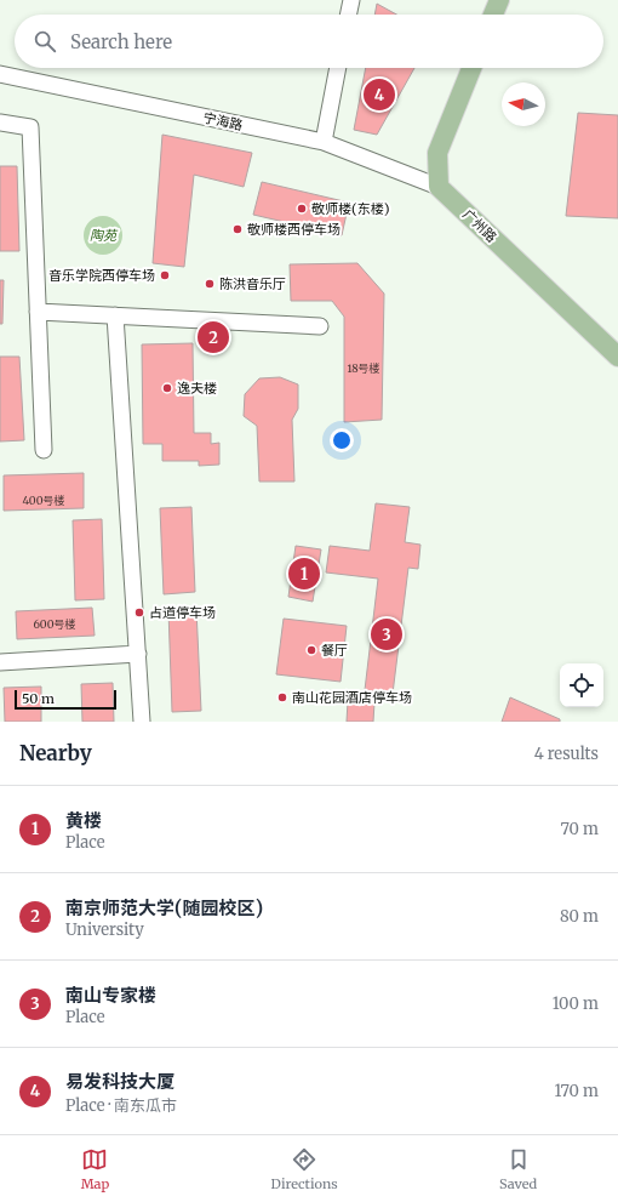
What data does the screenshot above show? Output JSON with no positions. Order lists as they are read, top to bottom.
{
  "streets": {
    "main road": ["广州路"],
    "street": ["宁海路"]
  },
  "crossings": [
    ["宁海路", "广州路"]
  ],
  "parks": ["陶苑"],
  "places": [
    "敬师楼(东楼)",
    "敬师楼西停车场",
    "音乐学院西停车场",
    "陈洪音乐厅",
    "逸夫楼",
    "占道停车场",
    "餐厅",
    "南山花园酒店停车场"
  ],
  "house_numbers": ["18号楼", "400号楼", "600号楼"],
  "scale_bar": "50 m",
  "north": "left",
  "page": {
    "search": "Search here",
    "pins": [
      "4",
      "2",
      "1",
      "3"
    ],
    "scale": "50 m",
    "heading": ["Nearby", "4 results"],
    "list": [
      {
        "mark": "1",
        "name": "黄楼",
        "note": "Place",
        "value": "70 m"
      },
      {
        "mark": "2",
        "name": "南京师范大学(随园校区)",
        "note": "University",
        "value": "80 m"
      },
      {
        "mark": "3",
        "name": "南山专家楼",
        "note": "Place",
        "value": "100 m"
      },
      {
        "mark": "4",
        "name": "易发科技大厦",
        "note": "Place · 南东瓜市",
        "value": "170 m"
      }
    ],
    "nav": ["Map", "Directions", "Saved"]
  }
}
